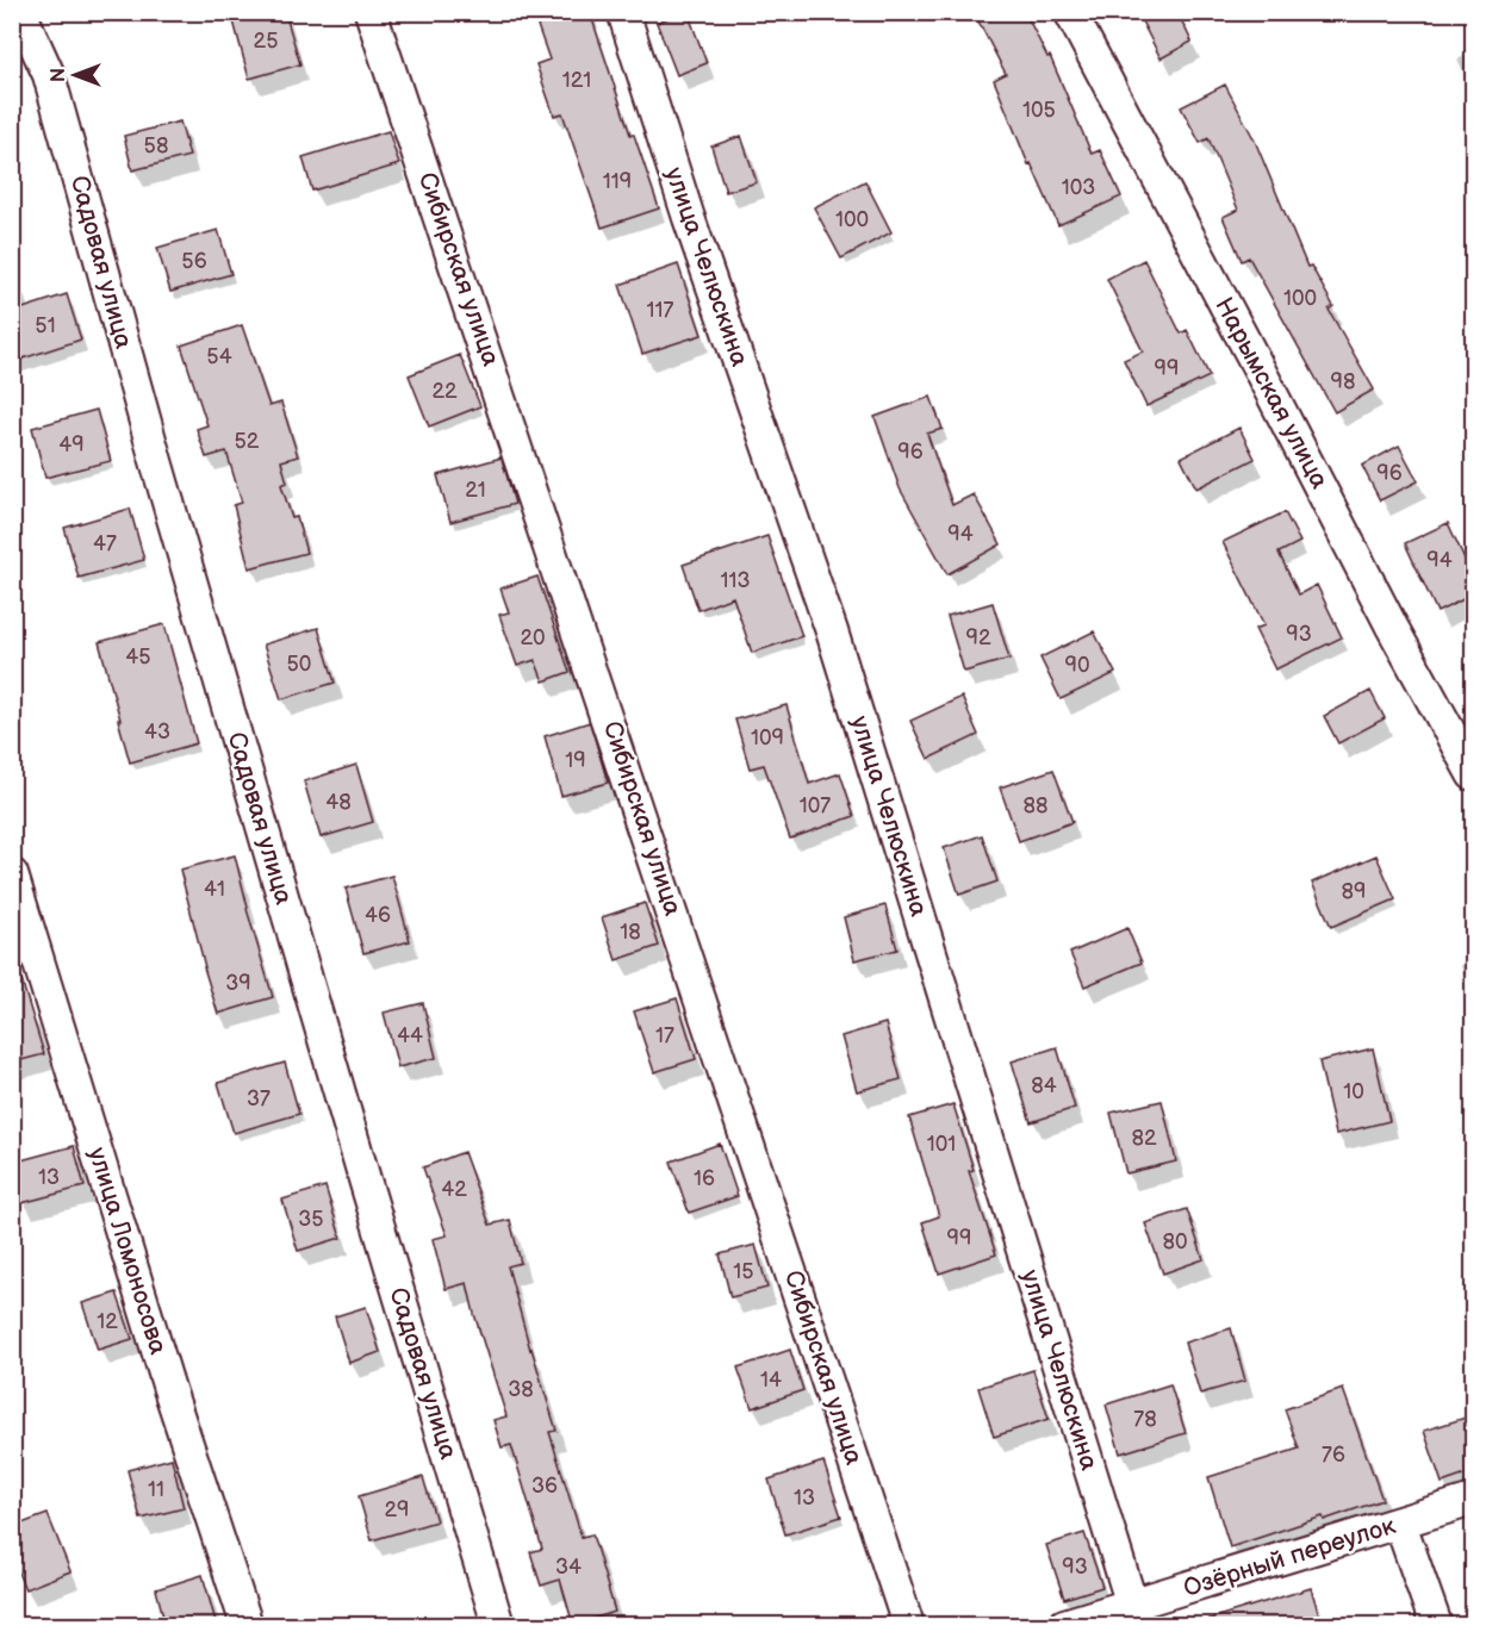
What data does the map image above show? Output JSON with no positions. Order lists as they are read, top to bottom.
{
  "streets": {
    "street": [
      "Садовая улица",
      "улица Челюскина",
      "Сибирская улица",
      "Нарымская улица",
      "улица Ломоносова",
      "Озёрный переулок"
    ]
  },
  "crossings": [
    ["улица Челюскина", "Озёрный переулок"]
  ],
  "house_numbers": [
    "25",
    "121",
    "105",
    "58",
    "119",
    "103",
    "100",
    "56",
    "100",
    "117",
    "51",
    "54",
    "99",
    "98",
    "22",
    "52",
    "49",
    "96",
    "96",
    "21",
    "94",
    "47",
    "94",
    "113",
    "93",
    "20",
    "92",
    "45",
    "50",
    "90",
    "43",
    "109",
    "19",
    "48",
    "107",
    "88",
    "41",
    "89",
    "46",
    "18",
    "39",
    "44",
    "17",
    "84",
    "10",
    "37",
    "82",
    "101",
    "13",
    "16",
    "42",
    "35",
    "99",
    "80",
    "15",
    "12",
    "14",
    "38",
    "78",
    "76",
    "36",
    "11",
    "13",
    "29",
    "34",
    "93"
  ],
  "north": "left"
}
